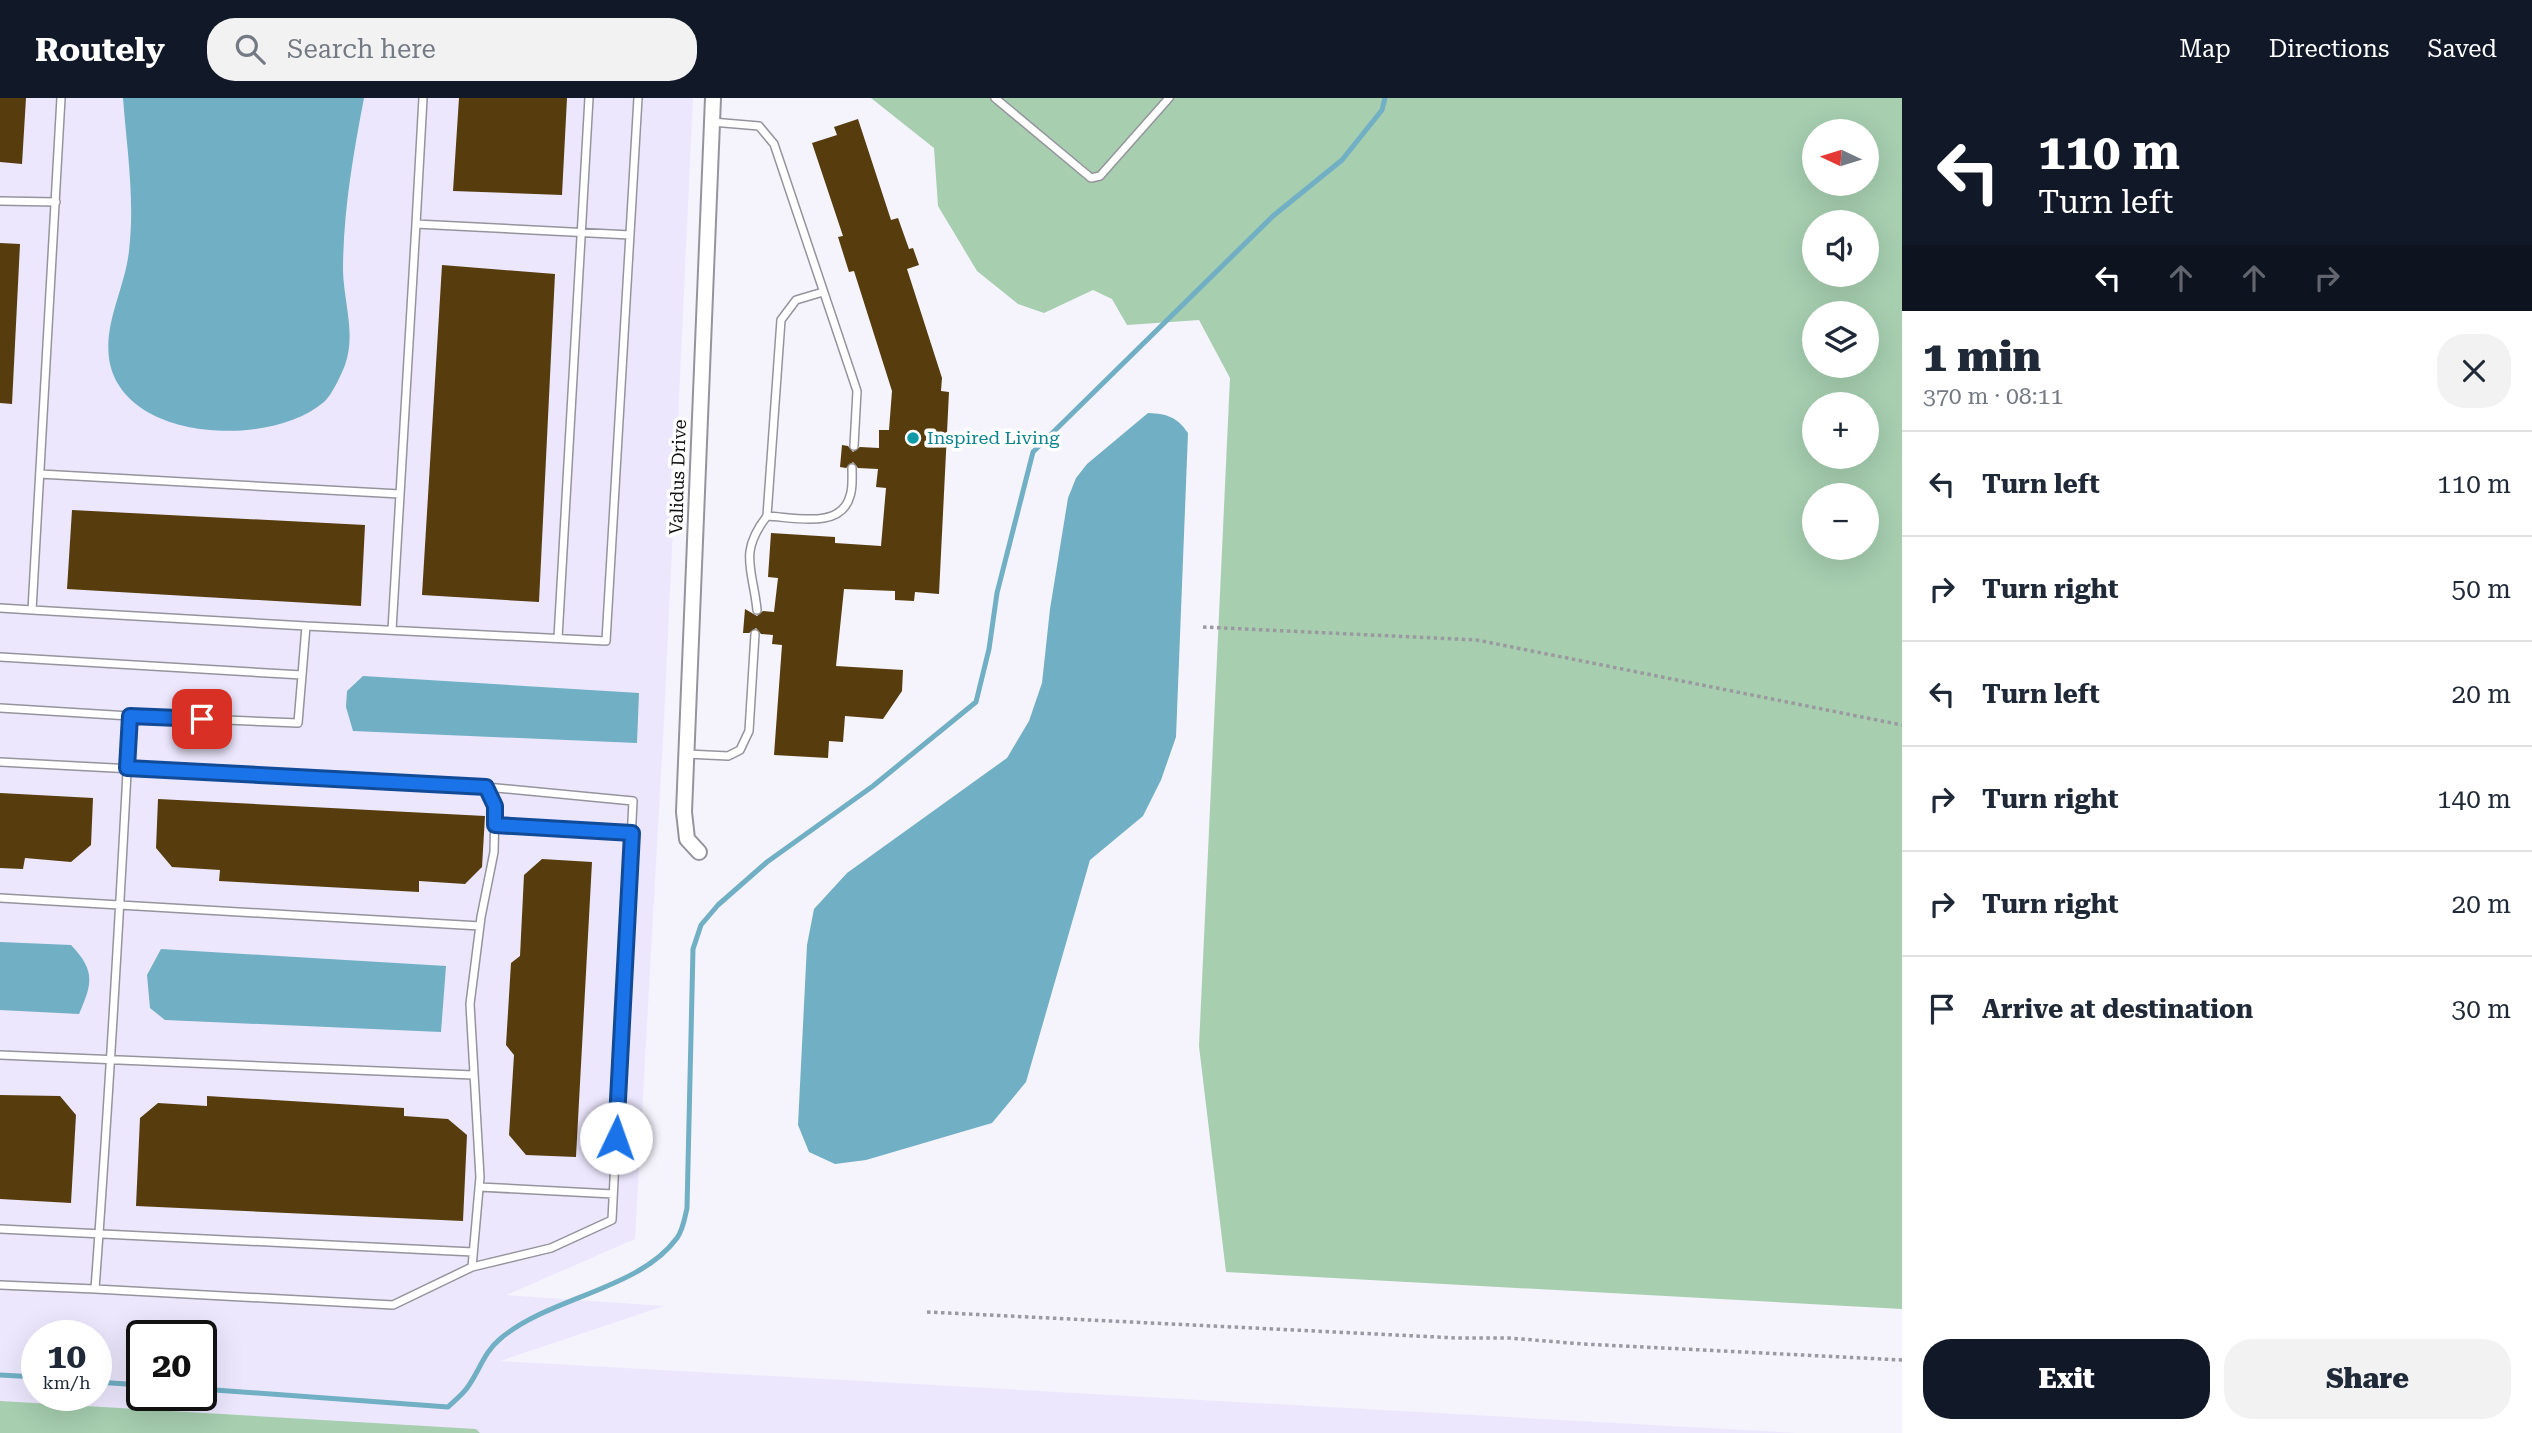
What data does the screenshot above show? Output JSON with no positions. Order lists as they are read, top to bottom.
{
  "streets": {
    "street": ["Validus Drive"]
  },
  "places": ["Inspired Living"],
  "north": "left",
  "page": {
    "header": "Routely",
    "search": "Search here",
    "nav": ["Map", "Directions", "Saved"],
    "turn": ["110 m", "Turn left"],
    "map_buttons": ["+", "−"],
    "heading": ["1 min", "370 m · 08:11"],
    "list": [
      {
        "name": "Turn left",
        "value": "110 m"
      },
      {
        "name": "Turn right",
        "value": "50 m"
      },
      {
        "name": "Turn left",
        "value": "20 m"
      },
      {
        "name": "Turn right",
        "value": "140 m"
      },
      {
        "name": "Turn right",
        "value": "20 m"
      },
      {
        "name": "Arrive at destination",
        "value": "30 m"
      }
    ],
    "speed": "10 km/h",
    "limit": "20",
    "buttons": ["Exit", "Share"]
  }
}
